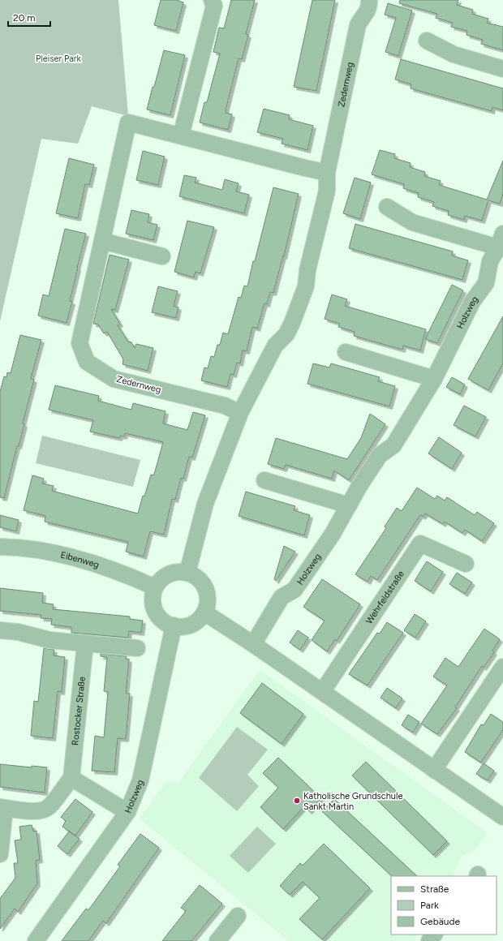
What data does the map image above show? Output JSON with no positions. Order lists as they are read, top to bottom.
{
  "streets": {
    "street": [
      "Zedernweg",
      "Holzweg",
      "Eibenweg",
      "Wehrfeldstraße",
      "Rostocker Straße"
    ]
  },
  "crossings": [
    ["Zedernweg", "Holzweg"],
    ["Zedernweg", "Eibenweg"],
    ["Holzweg", "Eibenweg"]
  ],
  "parks": ["Pleiser Park"],
  "places": ["Katholische Grundschule Sankt Martin"],
  "legend": ["Straße", "Park", "Gebäude"],
  "scale_bar": "20 m"
}
